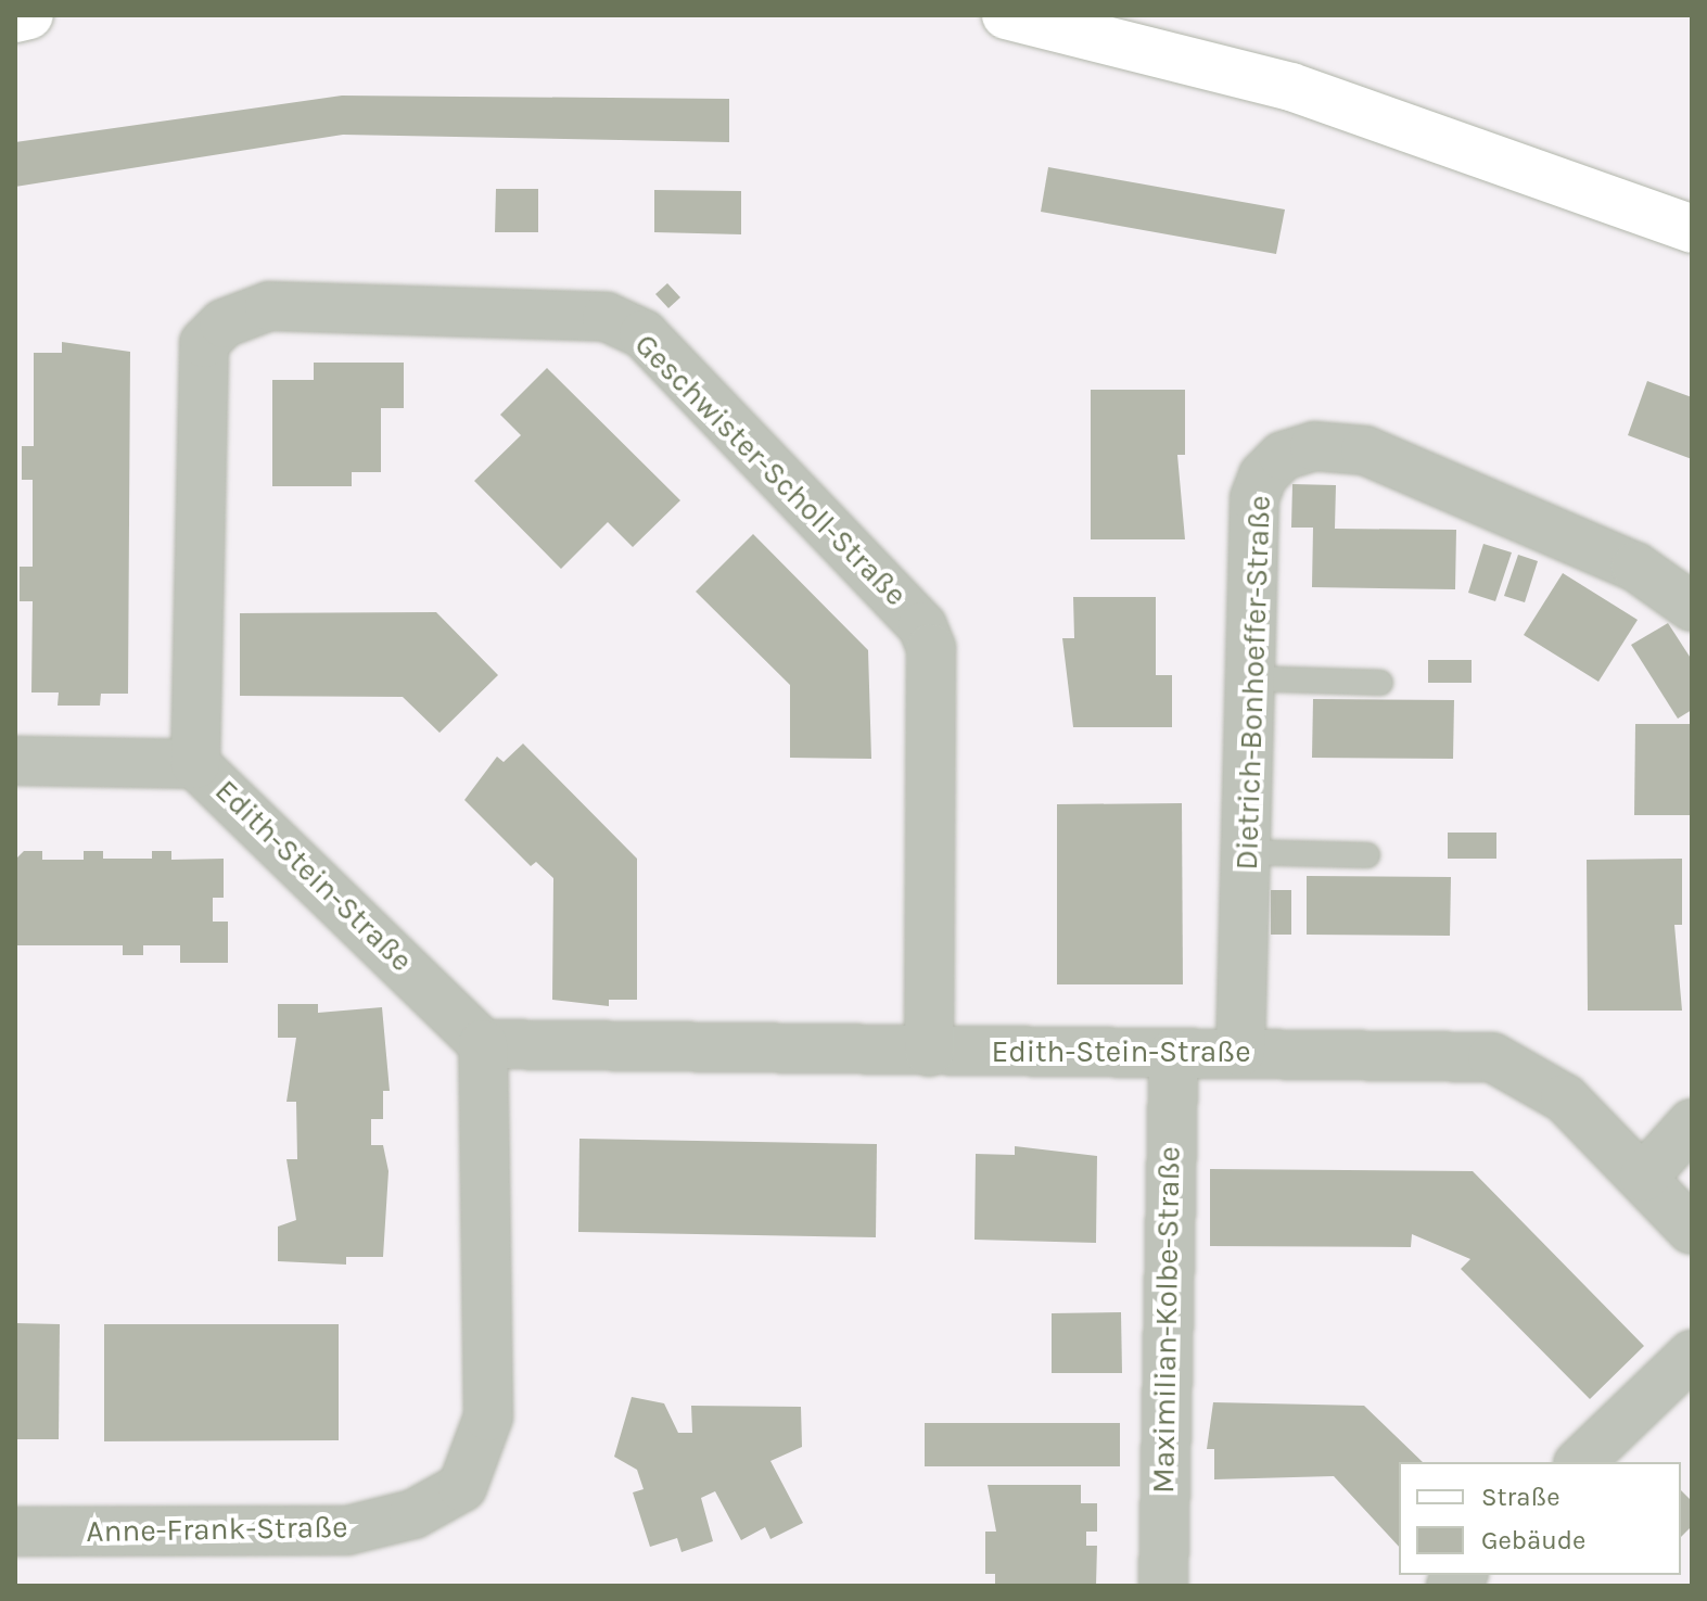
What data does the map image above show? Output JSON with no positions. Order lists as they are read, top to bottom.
{
  "streets": {
    "street": [
      "Geschwister-Scholl-Straße",
      "Dietrich-Bonhoeffer-Straße",
      "Edith-Stein-Straße",
      "Maximilian-Kolbe-Straße",
      "Anne-Frank-Straße"
    ]
  },
  "crossings": [
    ["Geschwister-Scholl-Straße", "Edith-Stein-Straße"],
    ["Dietrich-Bonhoeffer-Straße", "Edith-Stein-Straße"],
    ["Edith-Stein-Straße", "Maximilian-Kolbe-Straße"],
    ["Edith-Stein-Straße", "Anne-Frank-Straße"]
  ],
  "legend": ["Straße", "Gebäude"]
}
